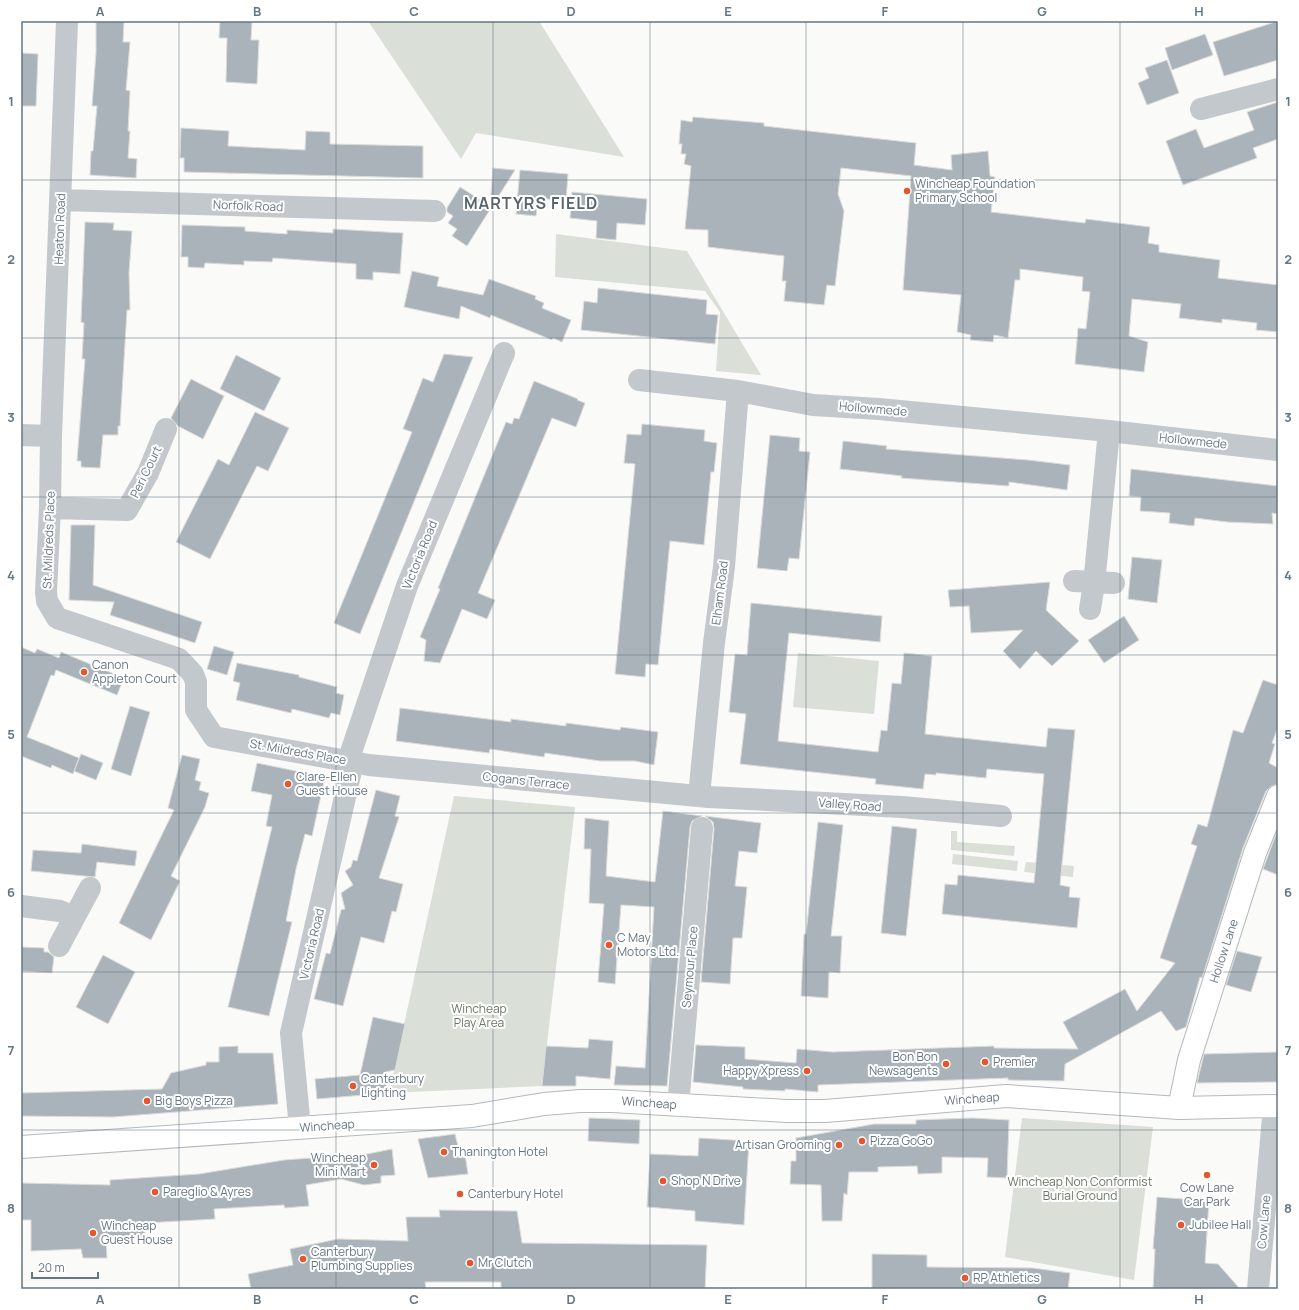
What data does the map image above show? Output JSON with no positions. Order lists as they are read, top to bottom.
{
  "streets": {
    "main road": ["Hollow Lane", "Wincheap"],
    "street": [
      "Norfolk Road",
      "Heaton Road",
      "Hollowmede",
      "Peri Court",
      "St. Mildreds Place",
      "Victoria Road",
      "Elham Road",
      "Cogans Terrace",
      "Valley Road",
      "Seymour Place",
      "Cow Lane"
    ]
  },
  "crossings": [
    ["Norfolk Road", "Heaton Road"],
    ["Heaton Road", "St. Mildreds Place"],
    ["Hollowmede", "Elham Road"],
    ["Peri Court", "St. Mildreds Place"],
    ["St. Mildreds Place", "Victoria Road"],
    ["St. Mildreds Place", "Cogans Terrace"],
    ["Victoria Road", "Cogans Terrace"],
    ["Victoria Road", "Wincheap"],
    ["Elham Road", "Cogans Terrace"],
    ["Elham Road", "Valley Road"],
    ["Cogans Terrace", "Valley Road"],
    ["Hollow Lane", "Wincheap"],
    ["Seymour Place", "Wincheap"],
    ["Wincheap", "Cow Lane"]
  ],
  "districts": ["MARTYRS FIELD"],
  "parks": ["Wincheap Play Area", "Wincheap Non Conformist Burial Ground"],
  "places": [
    "Wincheap Foundation Primary School",
    "Canon Appleton Court",
    "Clare-Ellen Guest House",
    "C May Motors Ltd.",
    "Premier",
    "Bon Bon Newsagents",
    "Happy Xpress",
    "Canterbury Lighting",
    "Big Boys Pizza",
    "Pizza GoGo",
    "Artisan Grooming",
    "Thanington Hotel",
    "Wincheap Mini Mart",
    "Cow Lane Car Park",
    "Shop N Drive",
    "Pareglio & Ayres",
    "Canterbury Hotel",
    "Jubilee Hall",
    "Wincheap Guest House",
    "Canterbury Plumbing Supplies",
    "Mr Clutch",
    "RP Athletics"
  ],
  "scale_bar": "20 m",
  "grid": {
    "columns": [
      "A",
      "B",
      "C",
      "D",
      "E",
      "F",
      "G",
      "H"
    ],
    "rows": [
      "1",
      "2",
      "3",
      "4",
      "5",
      "6",
      "7",
      "8"
    ]
  }
}
